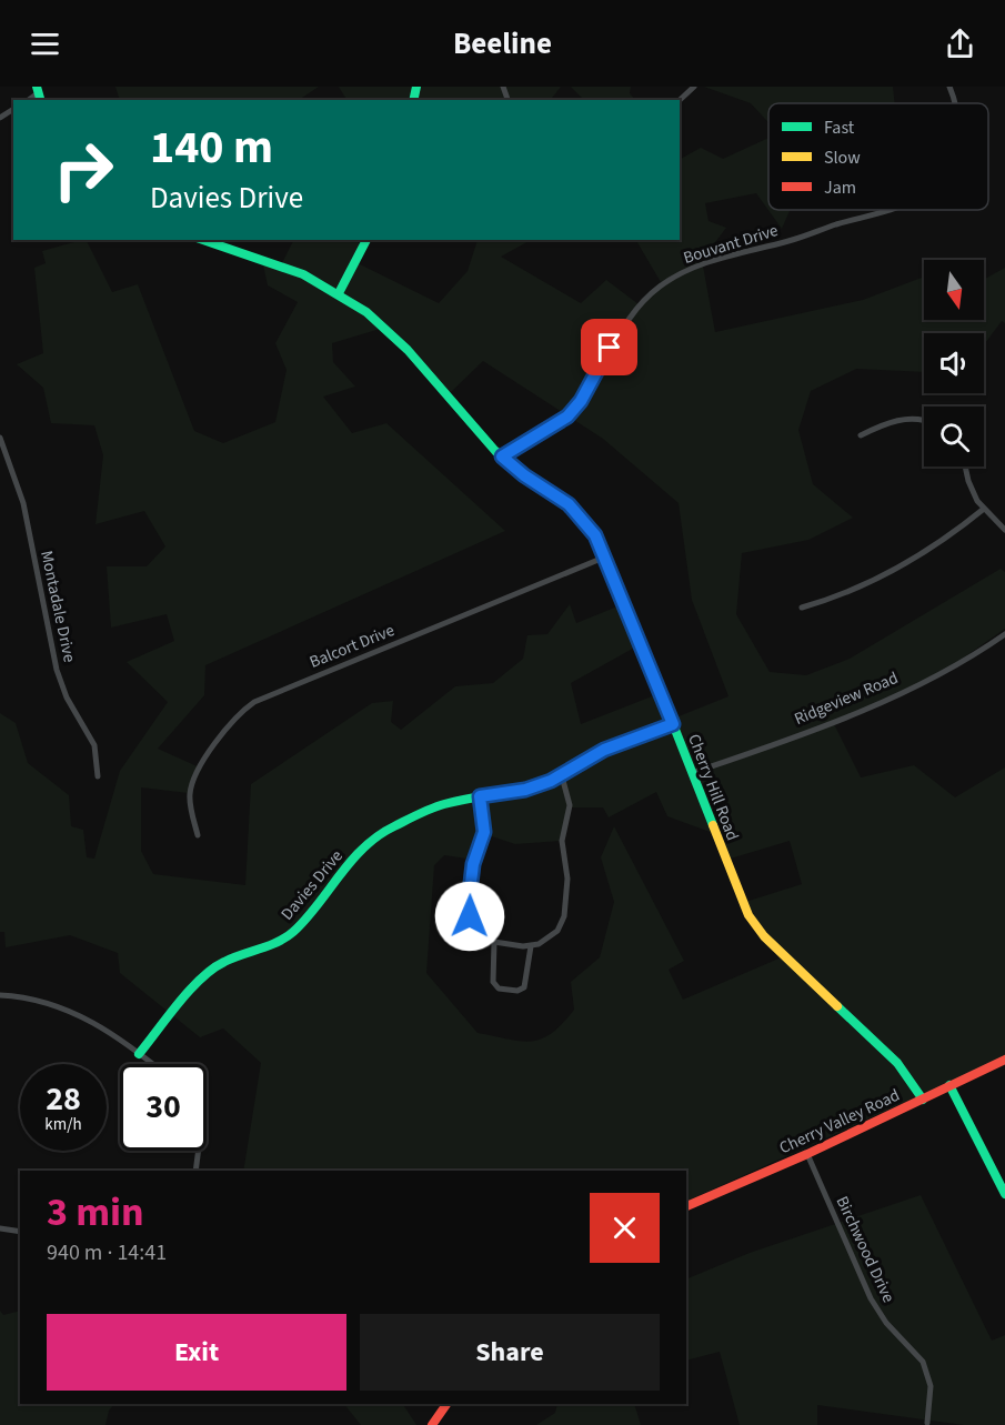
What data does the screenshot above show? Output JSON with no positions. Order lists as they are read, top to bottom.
{
  "streets": {
    "street": [
      "Bouvant Drive",
      "Montadale Drive",
      "Balcort Drive",
      "Ridgeview Road",
      "Cherry Hill Road",
      "Davies Drive",
      "Cherry Valley Road",
      "Birchwood Drive"
    ]
  },
  "crossings": [
    ["Bouvant Drive", "Cherry Hill Road"],
    ["Balcort Drive", "Cherry Hill Road"],
    ["Ridgeview Road", "Cherry Hill Road"],
    ["Cherry Hill Road", "Davies Drive"],
    ["Cherry Hill Road", "Cherry Valley Road"],
    ["Cherry Valley Road", "Birchwood Drive"]
  ],
  "legend": ["Fast", "Slow", "Jam"],
  "north": "bottom",
  "page": {
    "header": "Beeline",
    "turn": ["140 m", "Davies Drive"],
    "speed": "28 km/h",
    "limit": "30",
    "heading": ["3 min", "940 m · 14:41"],
    "buttons": ["Exit", "Share"]
  }
}
